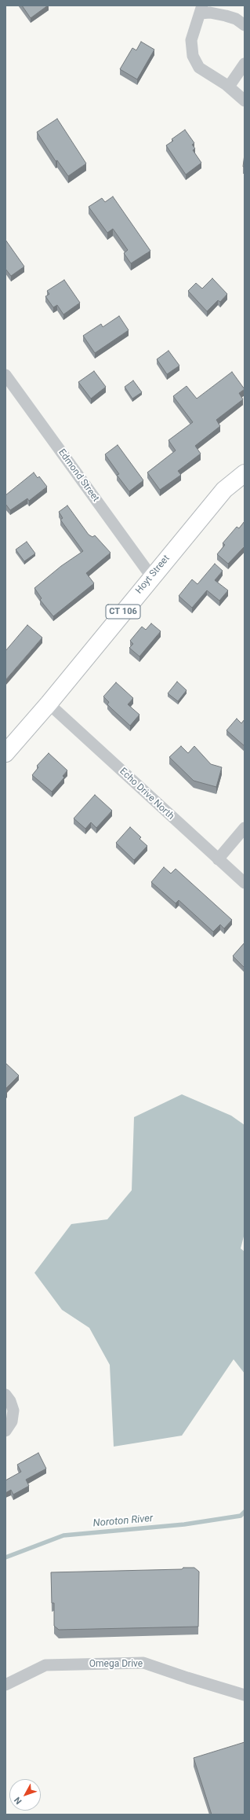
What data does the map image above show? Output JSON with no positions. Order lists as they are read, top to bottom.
{
  "streets": {
    "main road": ["Hoyt Street", "CT 106"],
    "street": ["Edmond Street", "Echo Drive North", "Omega Drive"]
  },
  "crossings": [
    ["Edmond Street", "Hoyt Street"],
    ["Hoyt Street", "Echo Drive North"]
  ],
  "water": ["Noroton River"],
  "north": "bottom left"
}
